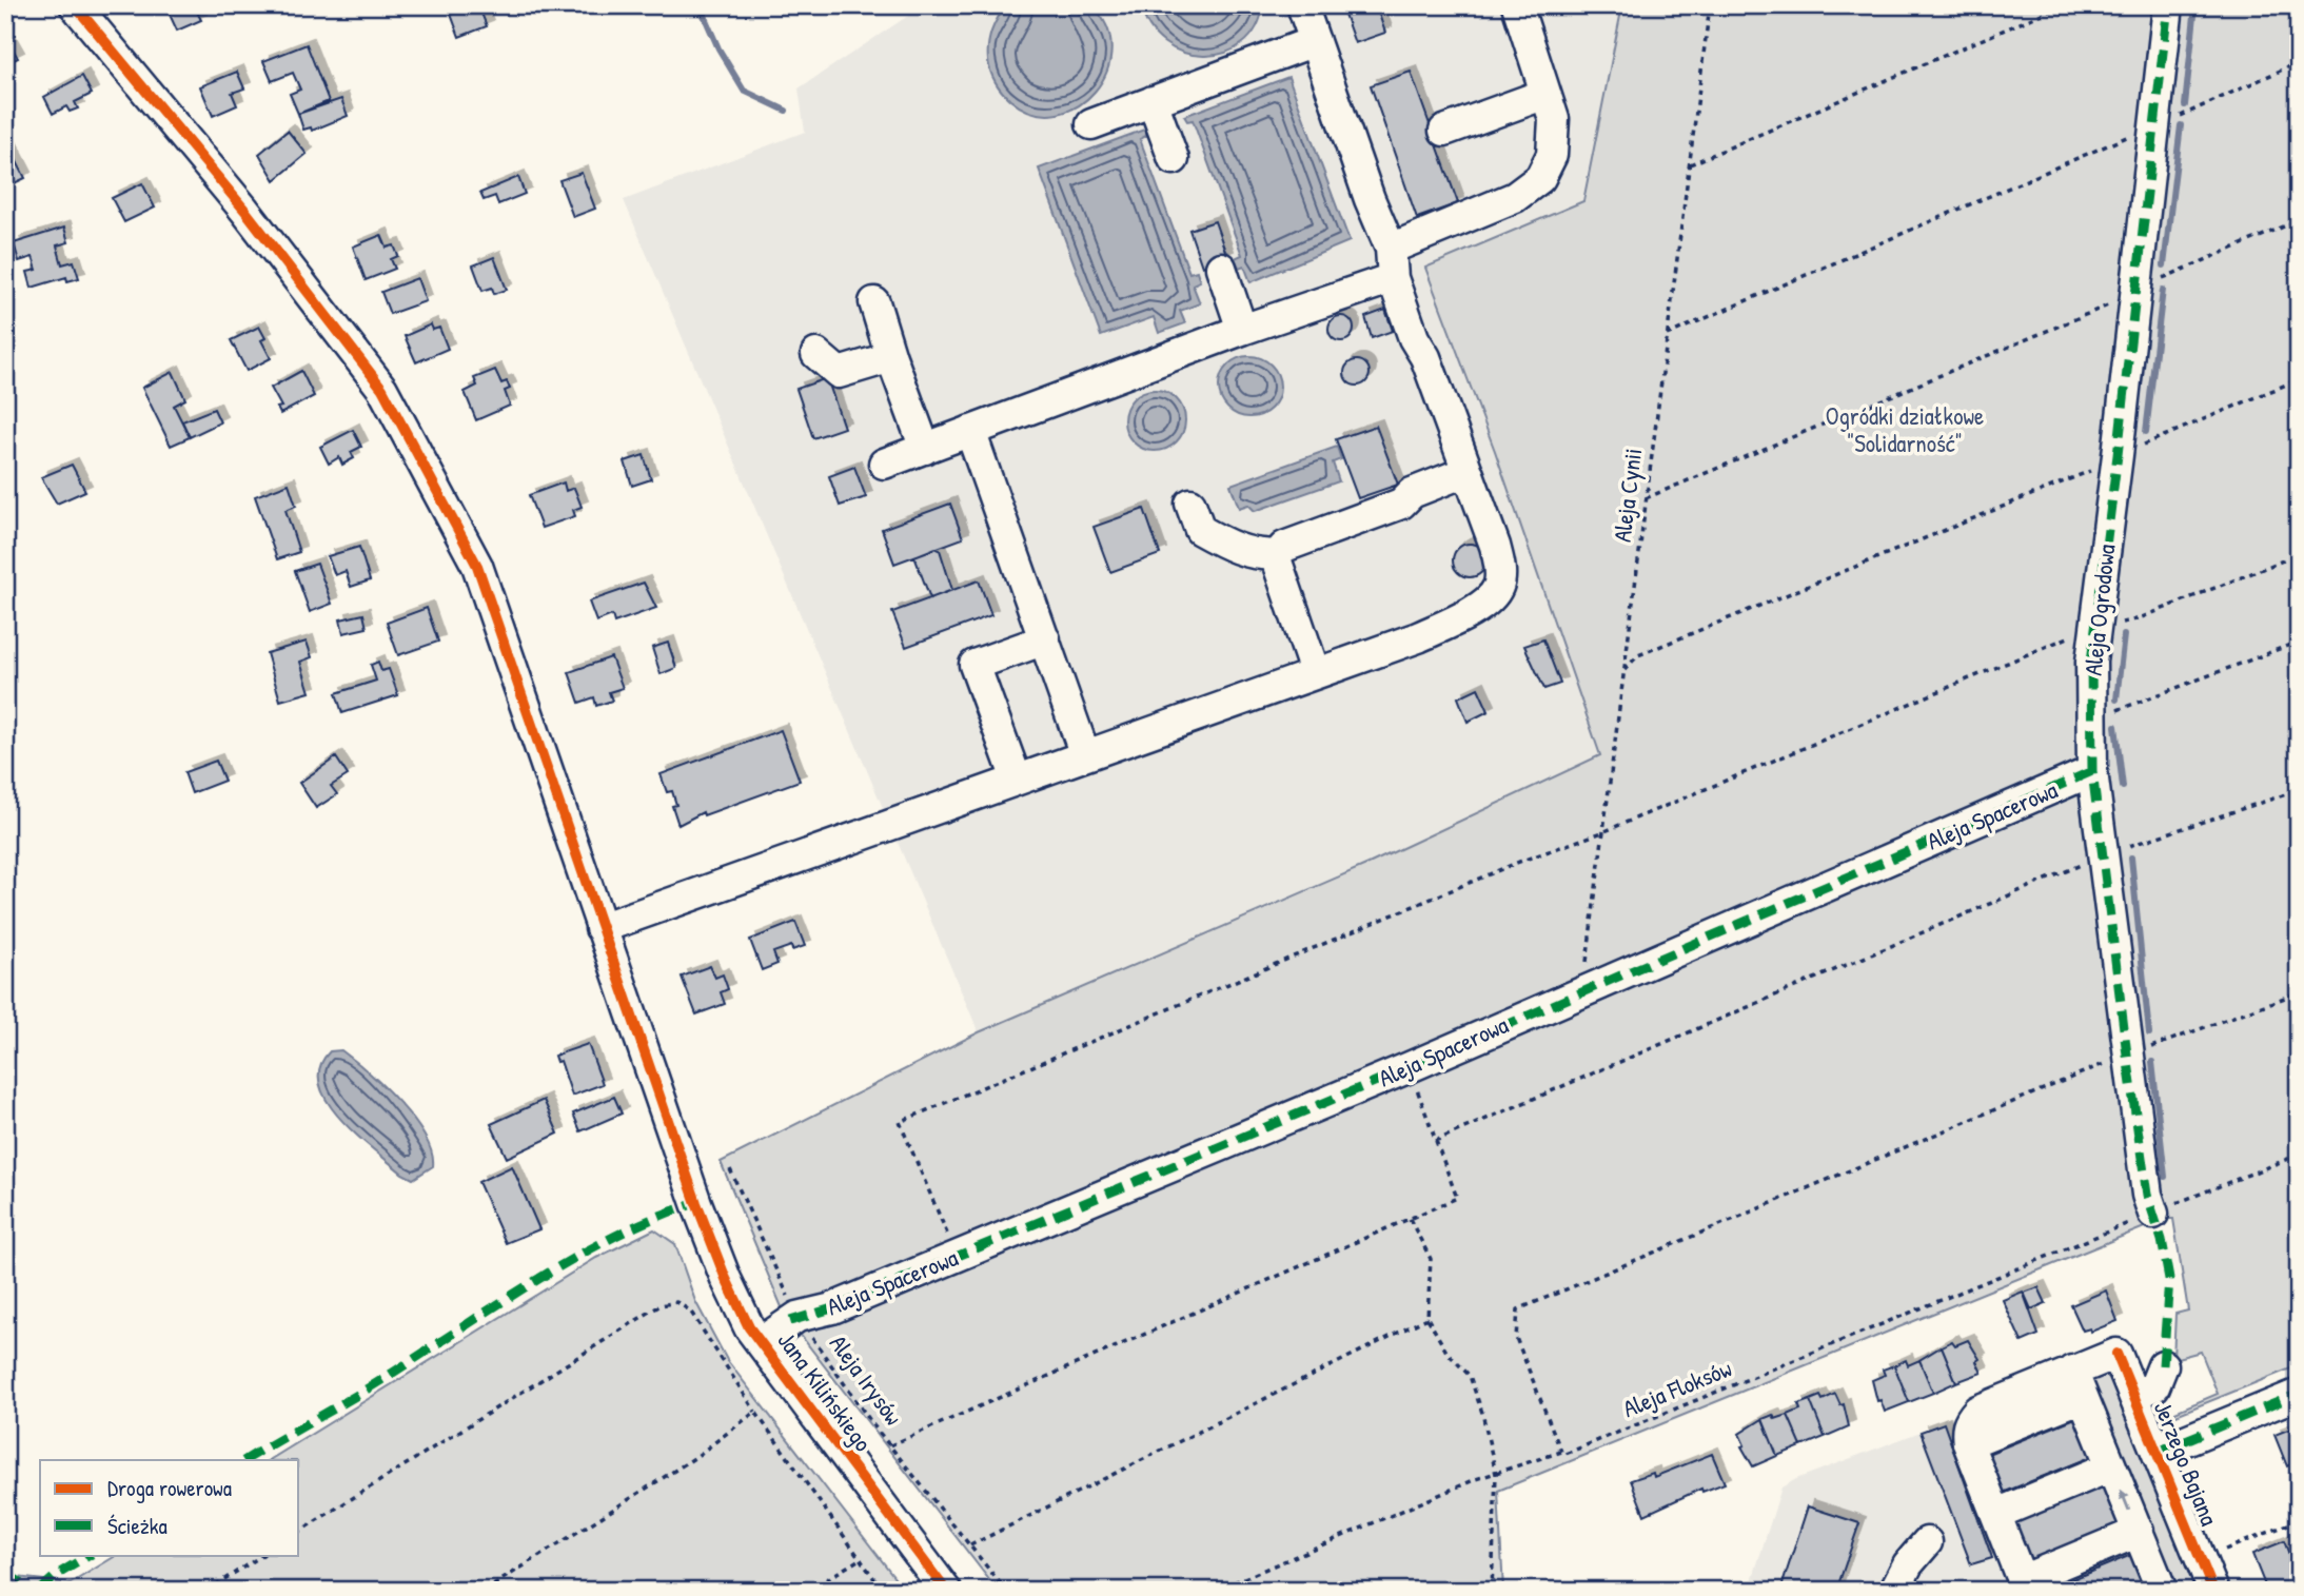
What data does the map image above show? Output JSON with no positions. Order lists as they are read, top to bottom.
{
  "streets": {
    "street": [
      "Aleja Ogrodowa",
      "Aleja Spacerowa",
      "Jana Kilińskiego",
      "Jerzego Bajana"
    ],
    "path": ["Aleja Cynii", "Aleja Irysów", "Aleja Floksów"]
  },
  "crossings": [
    ["Aleja Cynii", "Aleja Spacerowa"],
    ["Aleja Ogrodowa", "Aleja Spacerowa"],
    ["Aleja Ogrodowa", "Aleja Floksów"],
    ["Aleja Spacerowa", "Aleja Irysów"]
  ],
  "parks": ["Ogródki działkowe \"Solidarność\""],
  "legend": ["Droga rowerowa", "Ścieżka"]
}
